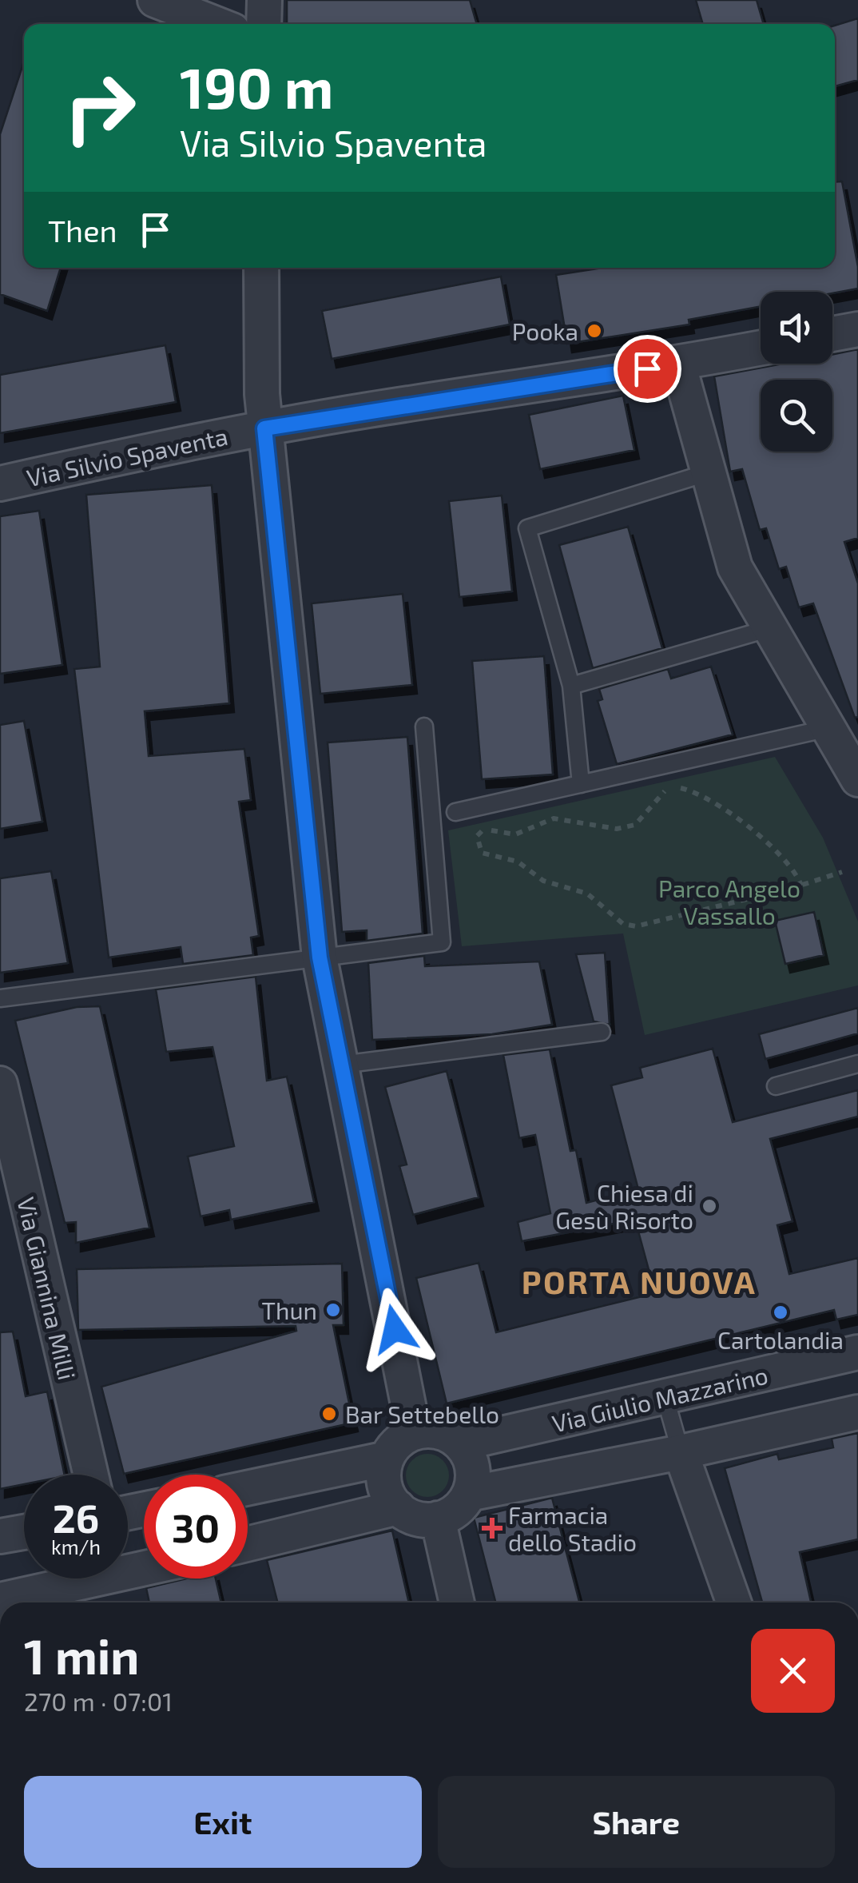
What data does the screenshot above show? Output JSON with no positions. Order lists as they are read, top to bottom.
{
  "streets": {
    "street": ["Via Silvio Spaventa", "Via Giannina Milli", "Via Giulio Mazzarino"]
  },
  "districts": ["PORTA NUOVA"],
  "parks": ["Parco Angelo Vassallo"],
  "places": {
    "other": [
      "Pooka",
      "Chiesa di Gesù Risorto",
      "Thun",
      "Cartolandia",
      "Bar Settebello"
    ],
    "health": ["Farmacia dello Stadio"]
  },
  "page": {
    "turn": ["190 m", "Via Silvio Spaventa"],
    "then": "Then",
    "speed": "26 km/h",
    "limit": "30",
    "heading": ["1 min", "270 m · 07:01"],
    "buttons": ["Exit", "Share"]
  }
}
